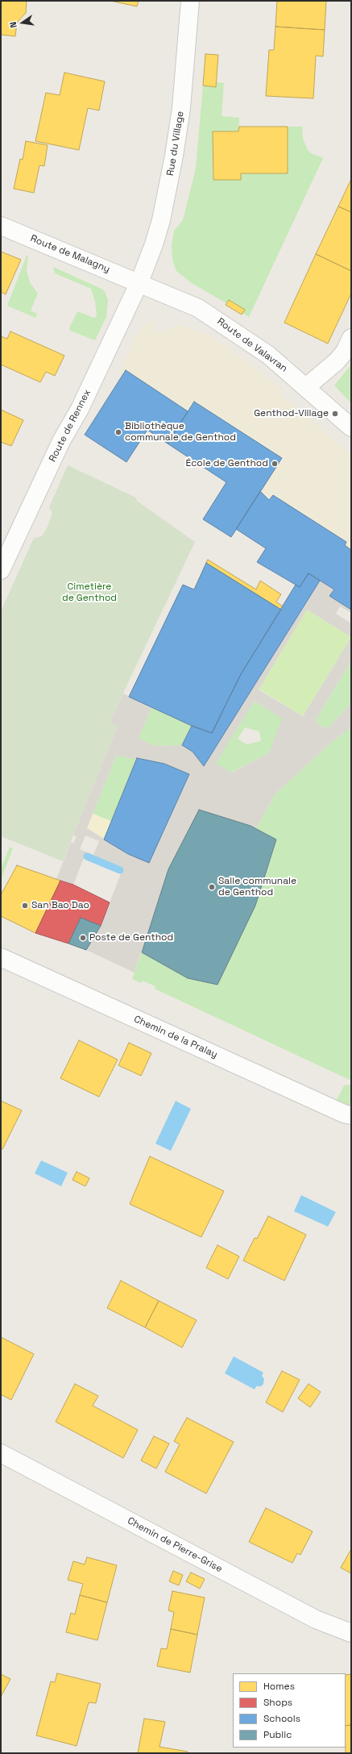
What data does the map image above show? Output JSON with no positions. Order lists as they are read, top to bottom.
{
  "streets": {
    "street": [
      "Rue du Village",
      "Route de Malagny",
      "Route de Valavran",
      "Route de Rennex",
      "Chemin de la Pralay",
      "Chemin de Pierre-Grise"
    ]
  },
  "crossings": [
    ["Rue du Village", "Route de Malagny"],
    ["Rue du Village", "Route de Valavran"],
    ["Rue du Village", "Route de Rennex"],
    ["Route de Malagny", "Route de Valavran"],
    ["Route de Malagny", "Route de Rennex"],
    ["Route de Valavran", "Route de Rennex"]
  ],
  "parks": ["Cimetière de Genthod"],
  "places": [
    "Genthod-Village",
    "Bibliothèque communale de Genthod",
    "École de Genthod",
    "Salle communale de Genthod",
    "San Bao Dao",
    "Poste de Genthod"
  ],
  "legend": [
    "Homes",
    "Shops",
    "Schools",
    "Public"
  ],
  "north": "left"
}
